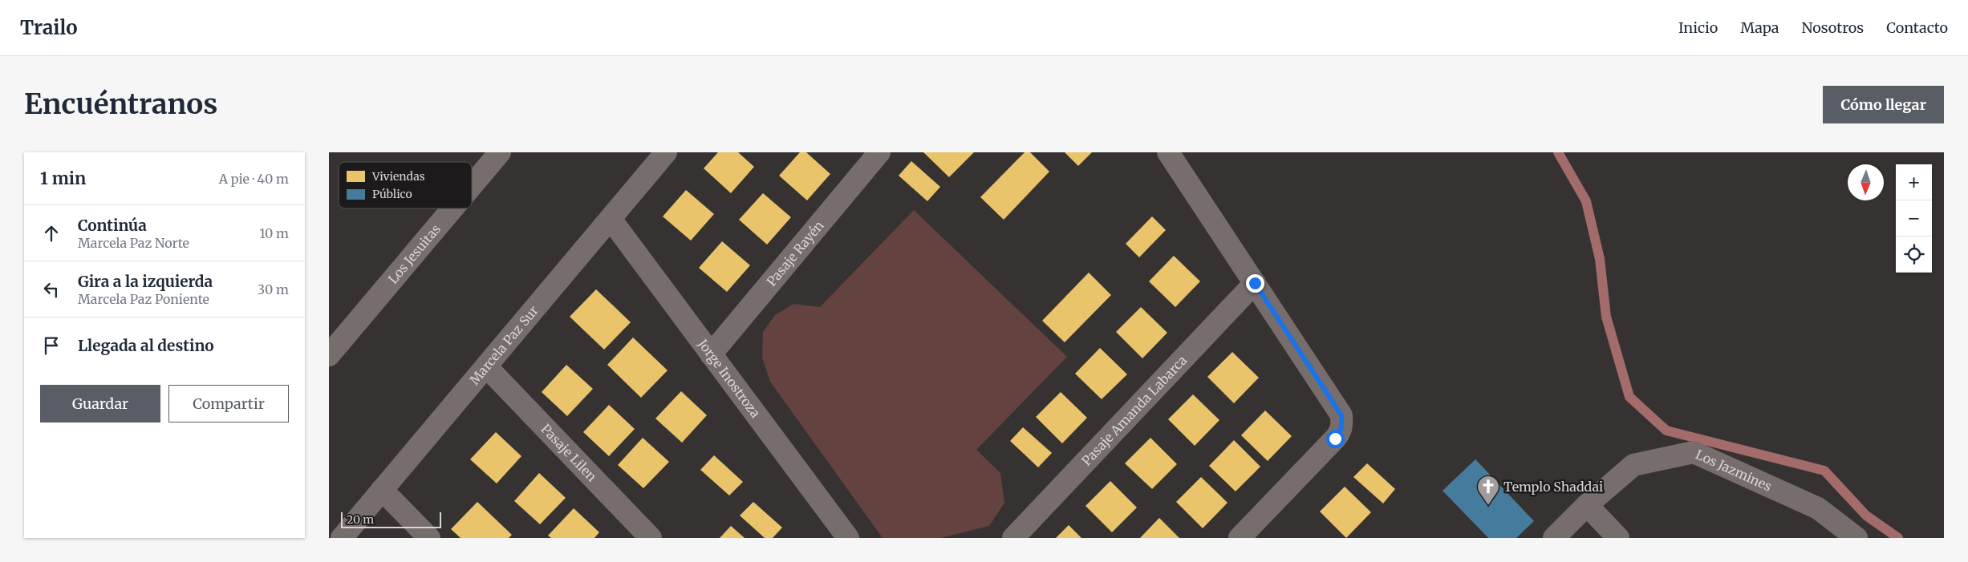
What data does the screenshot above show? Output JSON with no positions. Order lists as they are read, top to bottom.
{
  "streets": {
    "street": [
      "Pasaje Rayén",
      "Los Jesuitas",
      "Marcela Paz Sur",
      "Jorge Inostroza",
      "Pasaje Amanda Labarca",
      "Pasaje Lilen",
      "Los Jazmines"
    ]
  },
  "crossings": [
    ["Pasaje Rayén", "Jorge Inostroza"],
    ["Marcela Paz Sur", "Jorge Inostroza"],
    ["Marcela Paz Sur", "Pasaje Lilen"]
  ],
  "places": {
    "church": ["Templo Shaddai"]
  },
  "legend": ["Viviendas", "Público"],
  "scale_bar": "20 m",
  "north": "bottom",
  "page": {
    "header": "Trailo",
    "nav": [
      "Inicio",
      "Mapa",
      "Nosotros",
      "Contacto"
    ],
    "buttons": [
      "Cómo llegar",
      ["Guardar", "Compartir"]
    ],
    "title": "Encuéntranos",
    "heading": ["1 min", "A pie · 40 m"],
    "map_buttons": ["+", "−"],
    "list": [
      ["Continúa", "Marcela Paz Norte", "10 m"],
      ["Gira a la izquierda", "Marcela Paz Poniente", "30 m"],
      "Llegada al destino"
    ],
    "scale": "20 m"
  }
}
